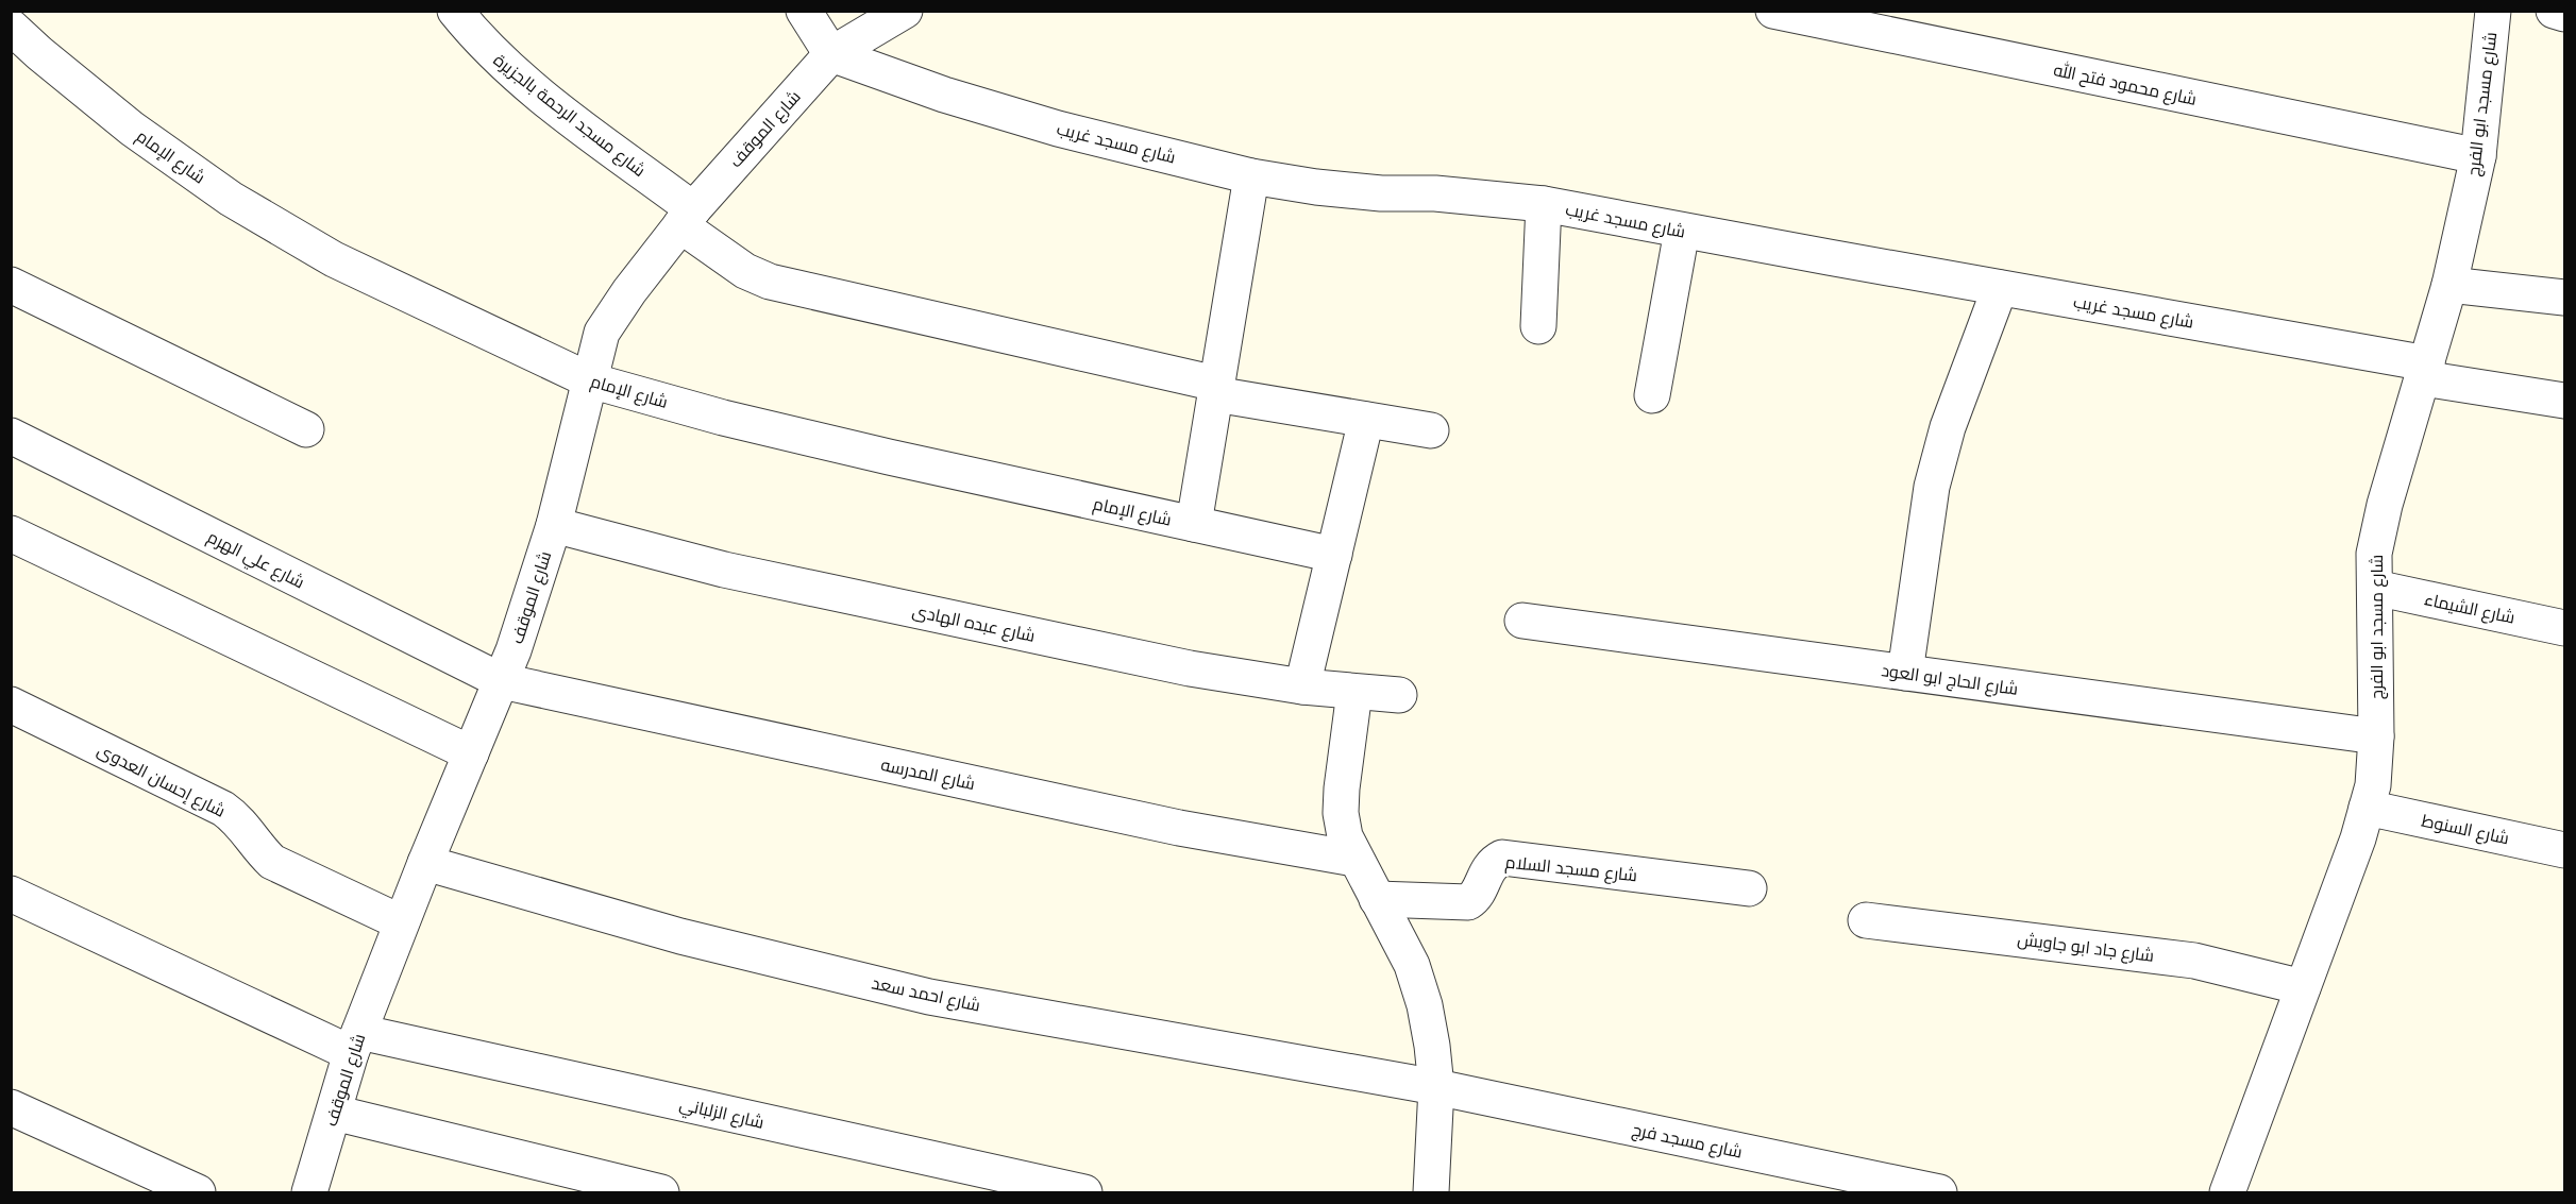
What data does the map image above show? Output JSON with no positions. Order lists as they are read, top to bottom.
{
  "streets": {
    "street": [
      "شارع محمود فتح الله",
      "شارع مسجد ابو الفرج",
      "شارع مسجد الرحمة بالجزيرة",
      "شارع الموقف",
      "شارع مسجد غريب",
      "شارع الإمام",
      "شارع علي الهرم",
      "شارع الشيماء",
      "شارع عبده الهادى",
      "شارع الحاج ابو العود",
      "شارع المدرسه",
      "شارع إحسان العدوى",
      "شارع السنوط",
      "شارع مسجد السلام",
      "شارع جاد ابو جاويش",
      "شارع احمد سعد",
      "شارع الزلباني",
      "شارع مسجد فرج"
    ]
  },
  "crossings": [
    ["شارع محمود فتح الله", "شارع مسجد ابو الفرج"],
    ["شارع مسجد ابو الفرج", "شارع مسجد غريب"],
    ["شارع مسجد ابو الفرج", "شارع الشيماء"],
    ["شارع مسجد ابو الفرج", "شارع الحاج ابو العود"],
    ["شارع مسجد ابو الفرج", "شارع السنوط"],
    ["شارع مسجد ابو الفرج", "شارع جاد ابو جاويش"],
    ["شارع مسجد الرحمة بالجزيرة", "شارع الموقف"],
    ["شارع الموقف", "شارع مسجد غريب"],
    ["شارع الموقف", "شارع الإمام"],
    ["شارع الموقف", "شارع علي الهرم"],
    ["شارع الموقف", "شارع عبده الهادى"],
    ["شارع الموقف", "شارع المدرسه"],
    ["شارع الموقف", "شارع إحسان العدوى"],
    ["شارع الموقف", "شارع احمد سعد"],
    ["شارع الموقف", "شارع الزلباني"],
    ["شارع علي الهرم", "شارع المدرسه"],
    ["شارع احمد سعد", "شارع مسجد فرج"]
  ]
}
